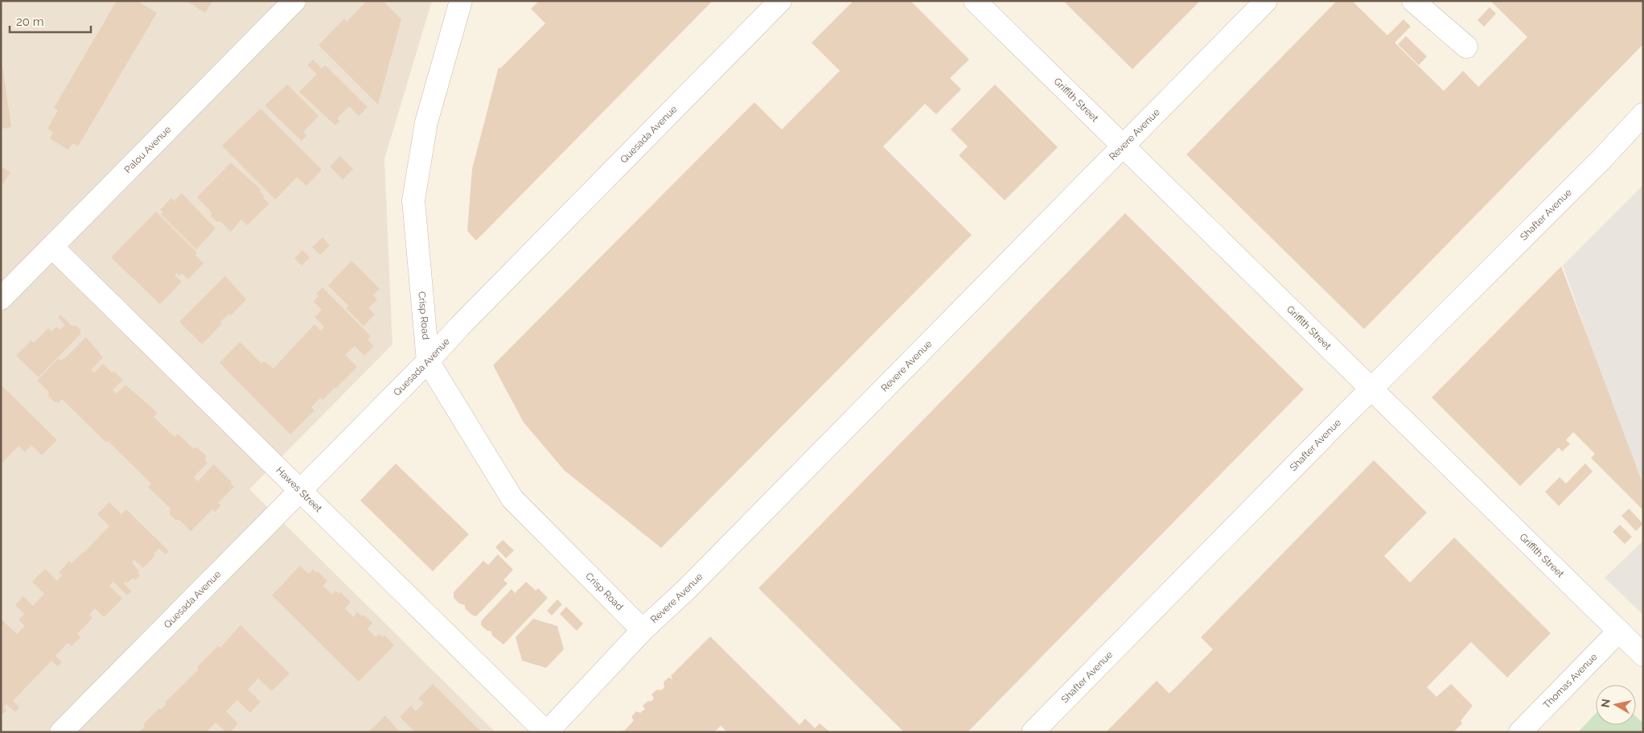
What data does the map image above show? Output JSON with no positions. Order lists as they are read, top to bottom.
{
  "streets": {
    "street": [
      "Griffith Street",
      "Quesada Avenue",
      "Revere Avenue",
      "Palou Avenue",
      "Shafter Avenue",
      "Crisp Road",
      "Hawes Street",
      "Thomas Avenue"
    ]
  },
  "crossings": [
    ["Griffith Street", "Revere Avenue"],
    ["Griffith Street", "Shafter Avenue"],
    ["Griffith Street", "Thomas Avenue"],
    ["Quesada Avenue", "Crisp Road"],
    ["Quesada Avenue", "Hawes Street"],
    ["Revere Avenue", "Crisp Road"],
    ["Revere Avenue", "Hawes Street"],
    ["Palou Avenue", "Hawes Street"]
  ],
  "scale_bar": "20 m",
  "north": "left"
}
